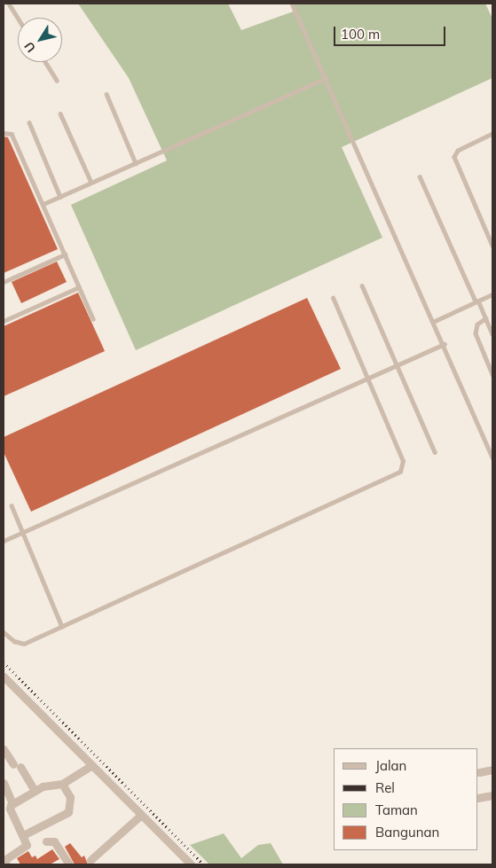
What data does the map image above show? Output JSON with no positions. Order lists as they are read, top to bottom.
{
  "legend": [
    "Jalan",
    "Rel",
    "Taman",
    "Bangunan"
  ],
  "scale_bar": "100 m",
  "north": "bottom left"
}
